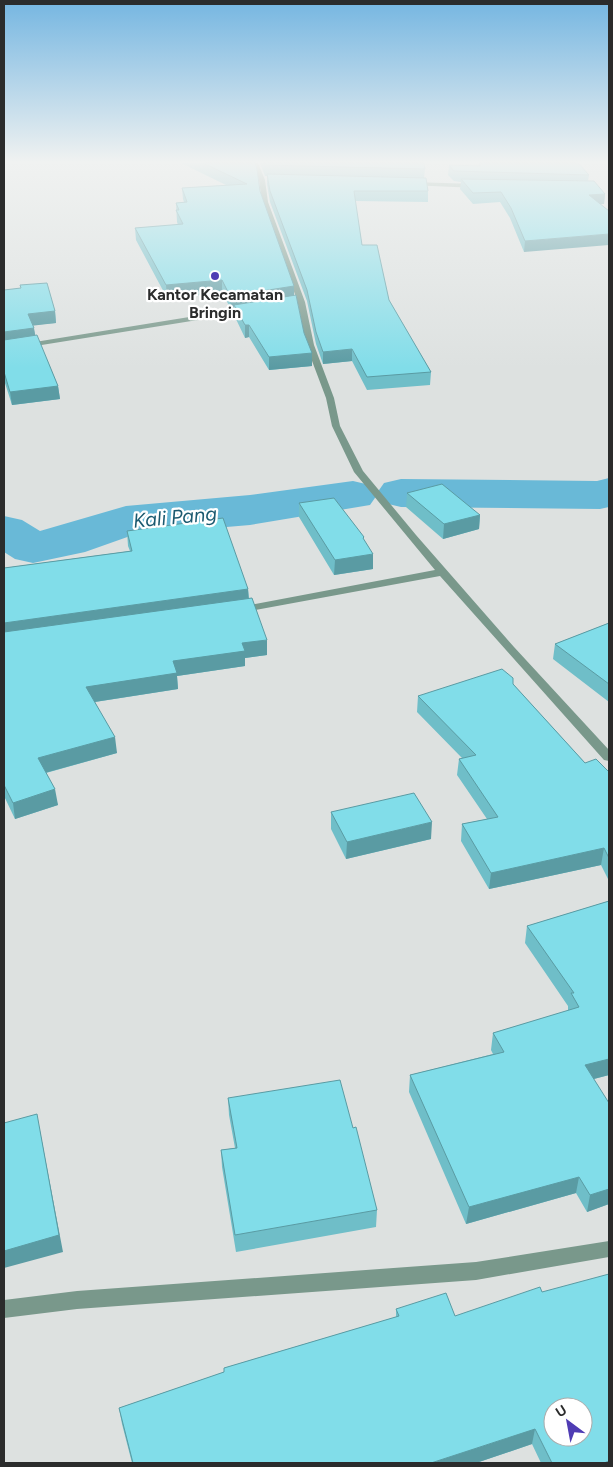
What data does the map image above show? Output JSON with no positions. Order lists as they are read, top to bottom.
{
  "water": ["Kali Pang"],
  "places": ["Kantor Kecamatan Bringin"],
  "north": "top left"
}
